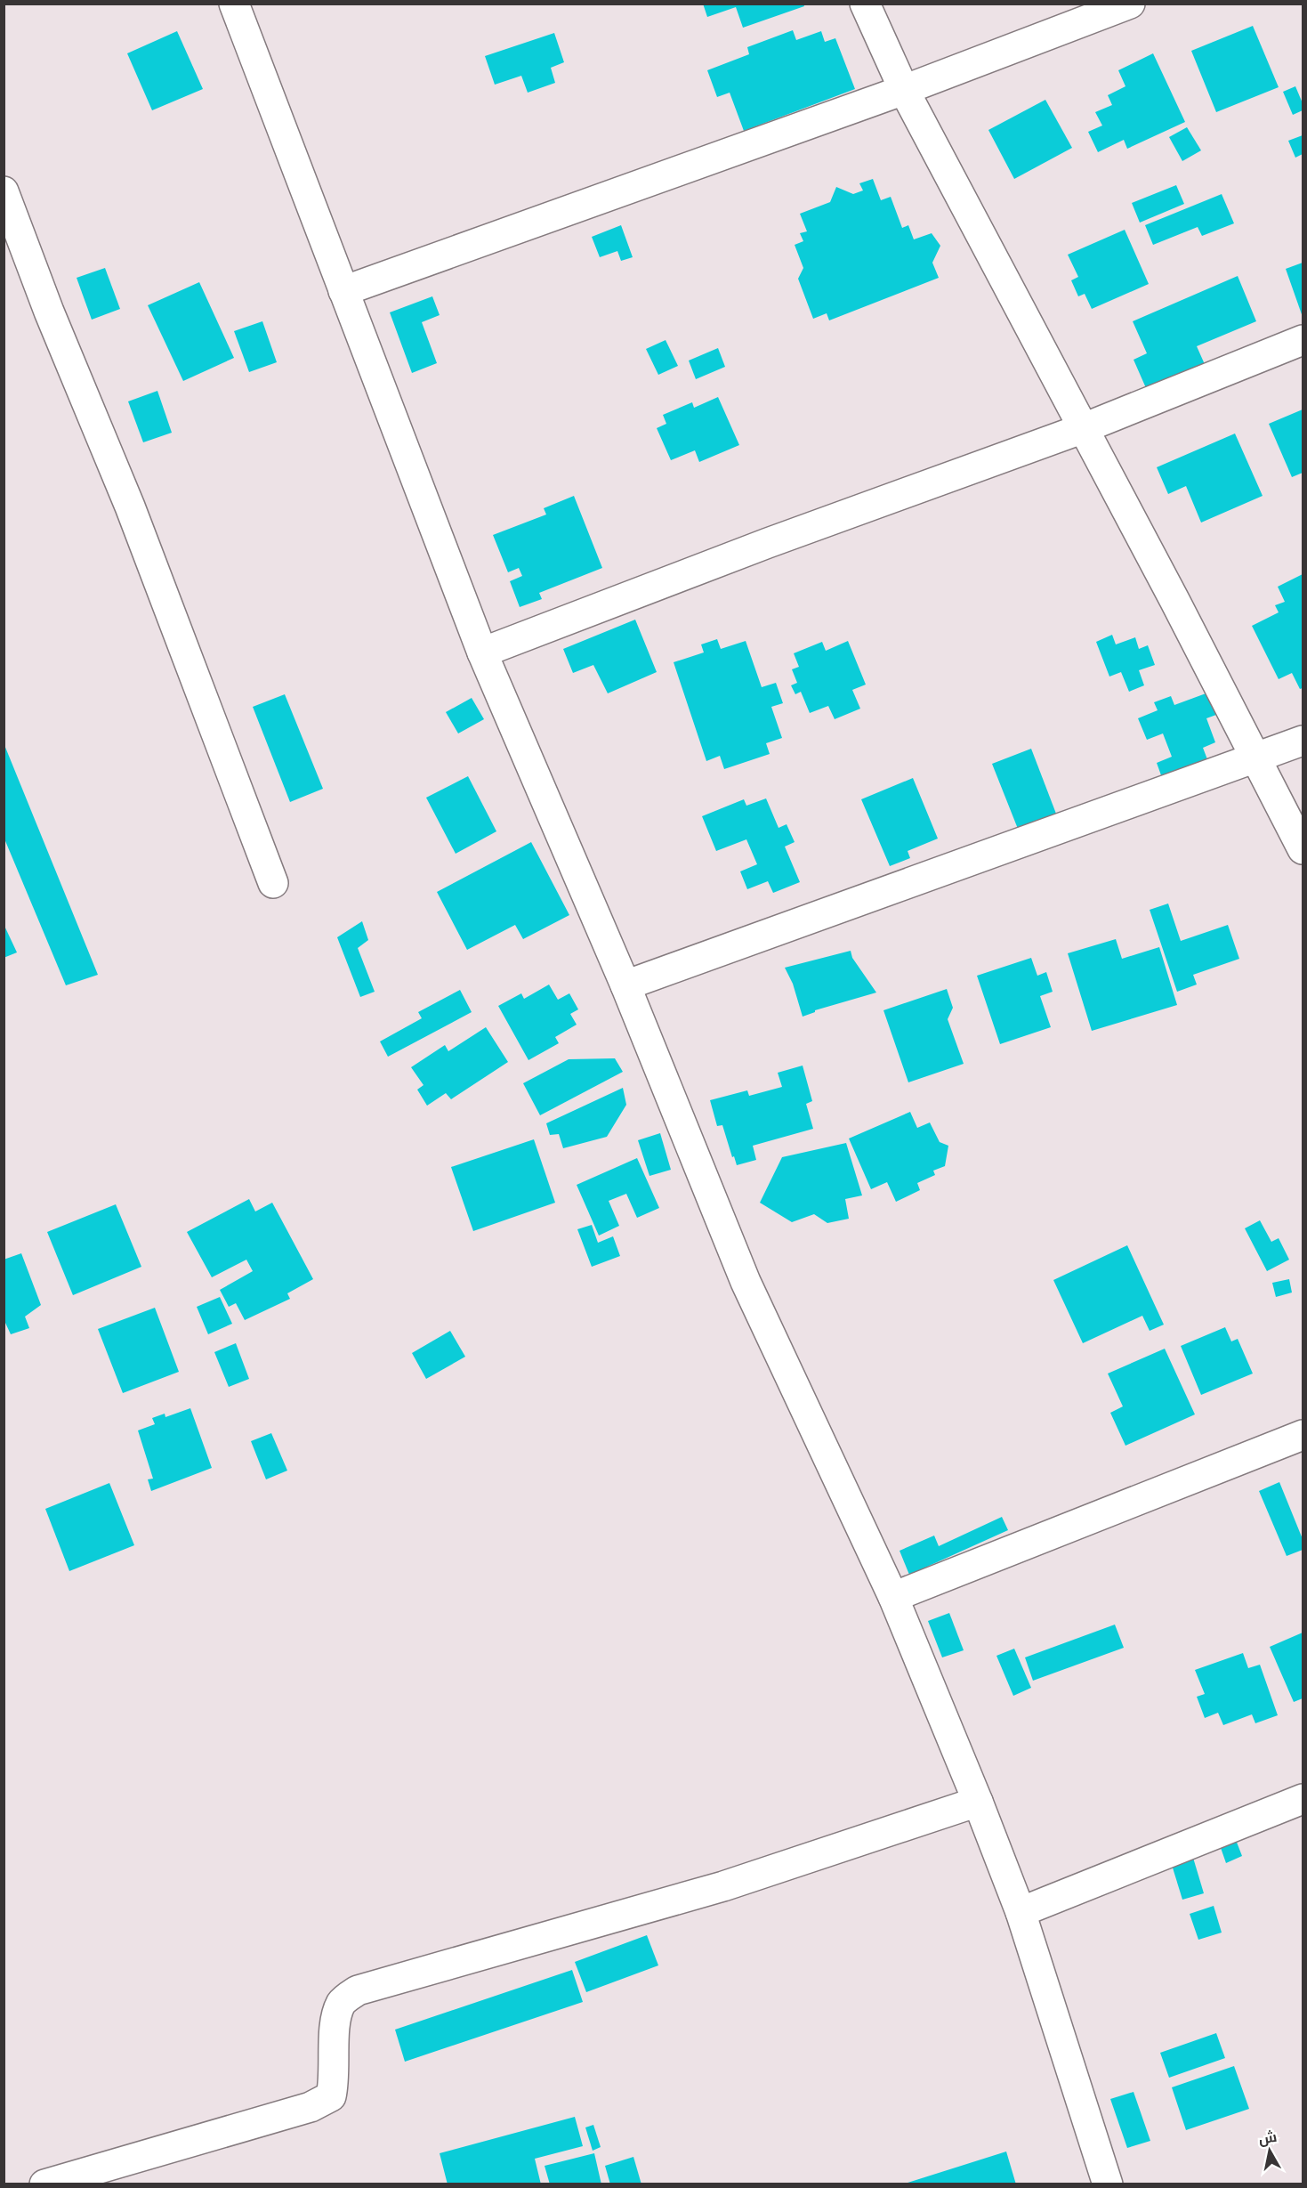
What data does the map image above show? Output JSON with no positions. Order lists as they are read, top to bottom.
{
  "north": "top"
}
